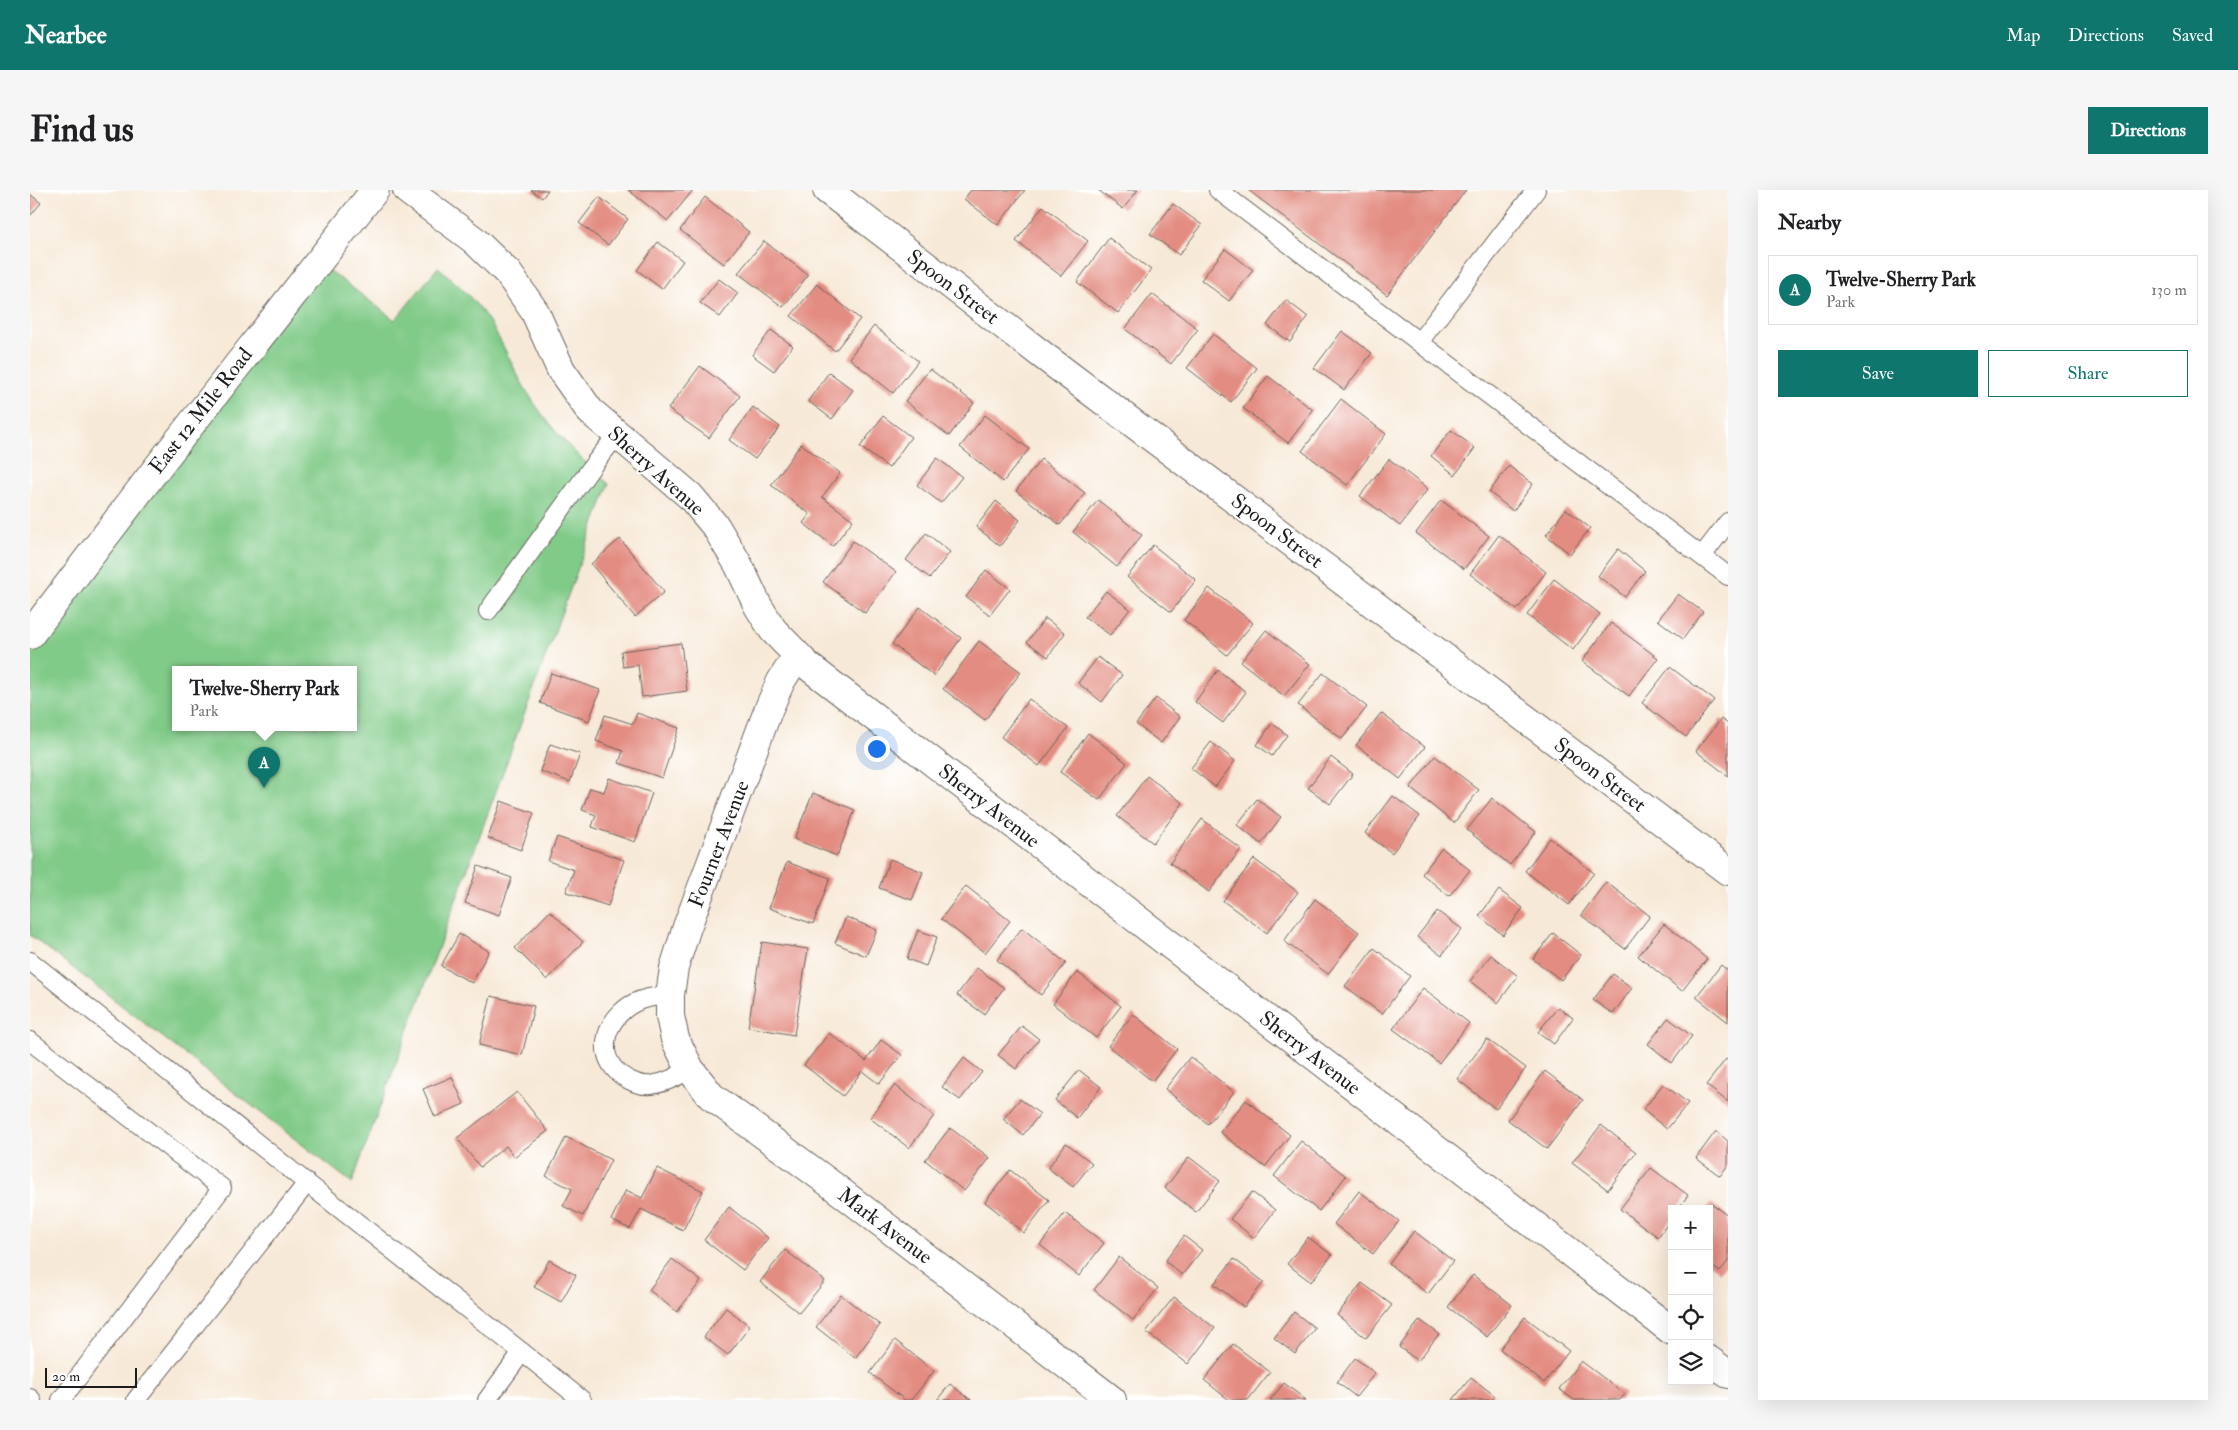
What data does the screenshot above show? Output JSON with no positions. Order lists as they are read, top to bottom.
{
  "streets": {
    "street": [
      "Spoon Street",
      "East 12 Mile Road",
      "Sherry Avenue",
      "Fourner Avenue",
      "Mark Avenue"
    ]
  },
  "crossings": [
    ["Sherry Avenue", "Fourner Avenue"],
    ["Fourner Avenue", "Mark Avenue"]
  ],
  "scale_bar": "20 m",
  "page": {
    "header": "Nearbee",
    "nav": ["Map", "Directions", "Saved"],
    "buttons": [
      "Directions",
      ["Save", "Share"]
    ],
    "title": "Find us",
    "heading": "Nearby",
    "list": [
      {
        "mark": "A",
        "name": "Twelve-Sherry Park",
        "note": "Park",
        "value": "130 m"
      }
    ],
    "popup": ["Twelve-Sherry Park", "Park"],
    "pins": "A",
    "map_buttons": ["+", "−"],
    "scale": "20 m"
  }
}
